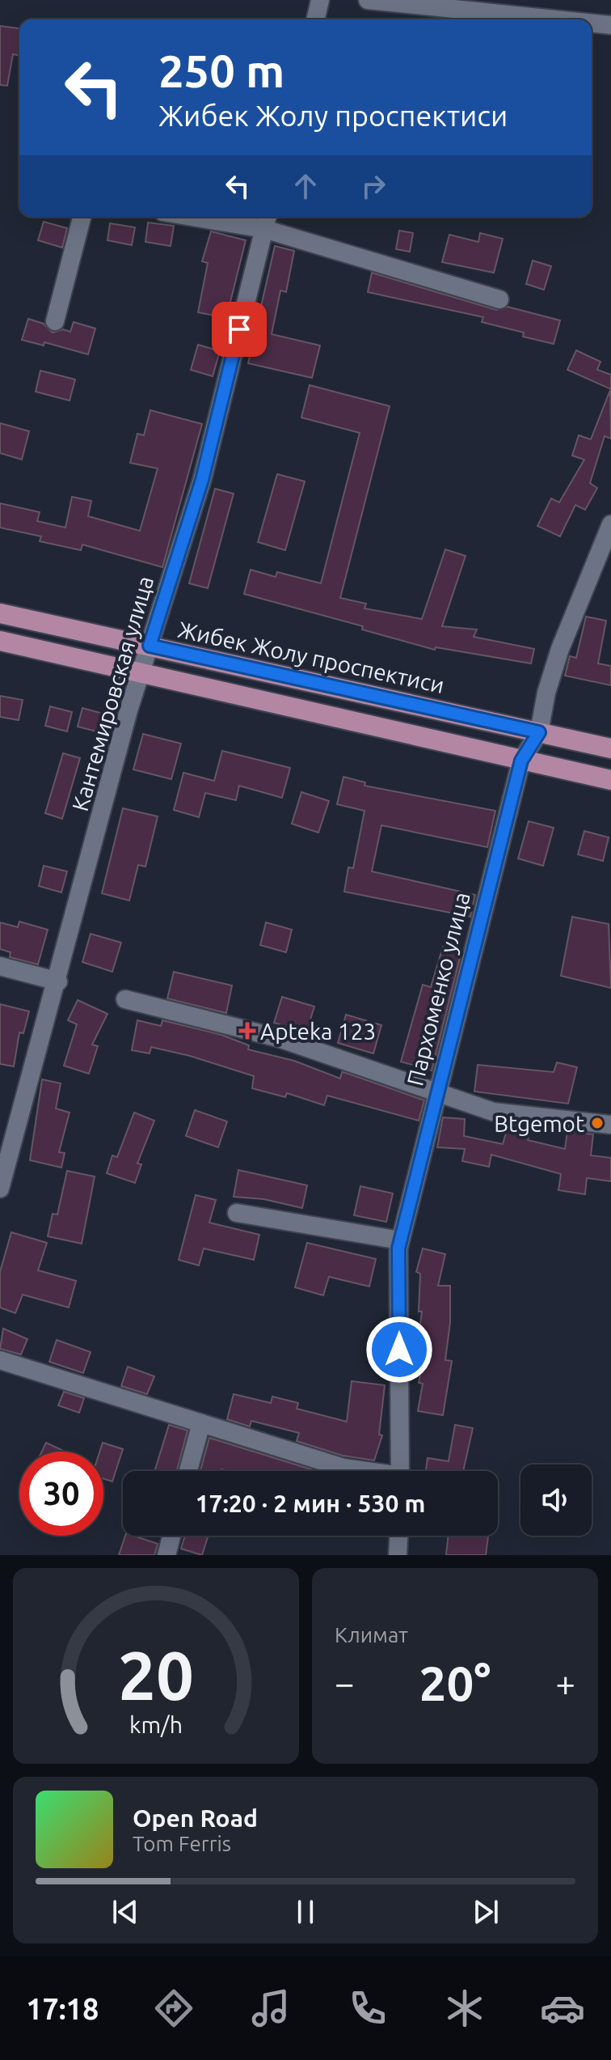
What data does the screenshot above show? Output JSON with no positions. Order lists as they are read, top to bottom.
{
  "streets": {
    "main road": ["Жибек Жолу проспектиси"],
    "street": ["Кантемировская улица", "Пархоменко улица"]
  },
  "crossings": [
    ["Жибек Жолу проспектиси", "Кантемировская улица"],
    ["Жибек Жолу проспектиси", "Пархоменко улица"]
  ],
  "places": {
    "health": ["Apteka 123"],
    "other": ["Btgemot"]
  },
  "page": {
    "turn": ["250 m", "Жибек Жолу проспектиси"],
    "limit": "30",
    "trip": "17:20 · 2 мин · 530 m",
    "tile": "Климат",
    "heat": ["−", "20°", "+"],
    "song": ["Open Road", "Tom Ferris"],
    "tabs": "17:18",
    "gauge": ["20", "km/h"]
  }
}
